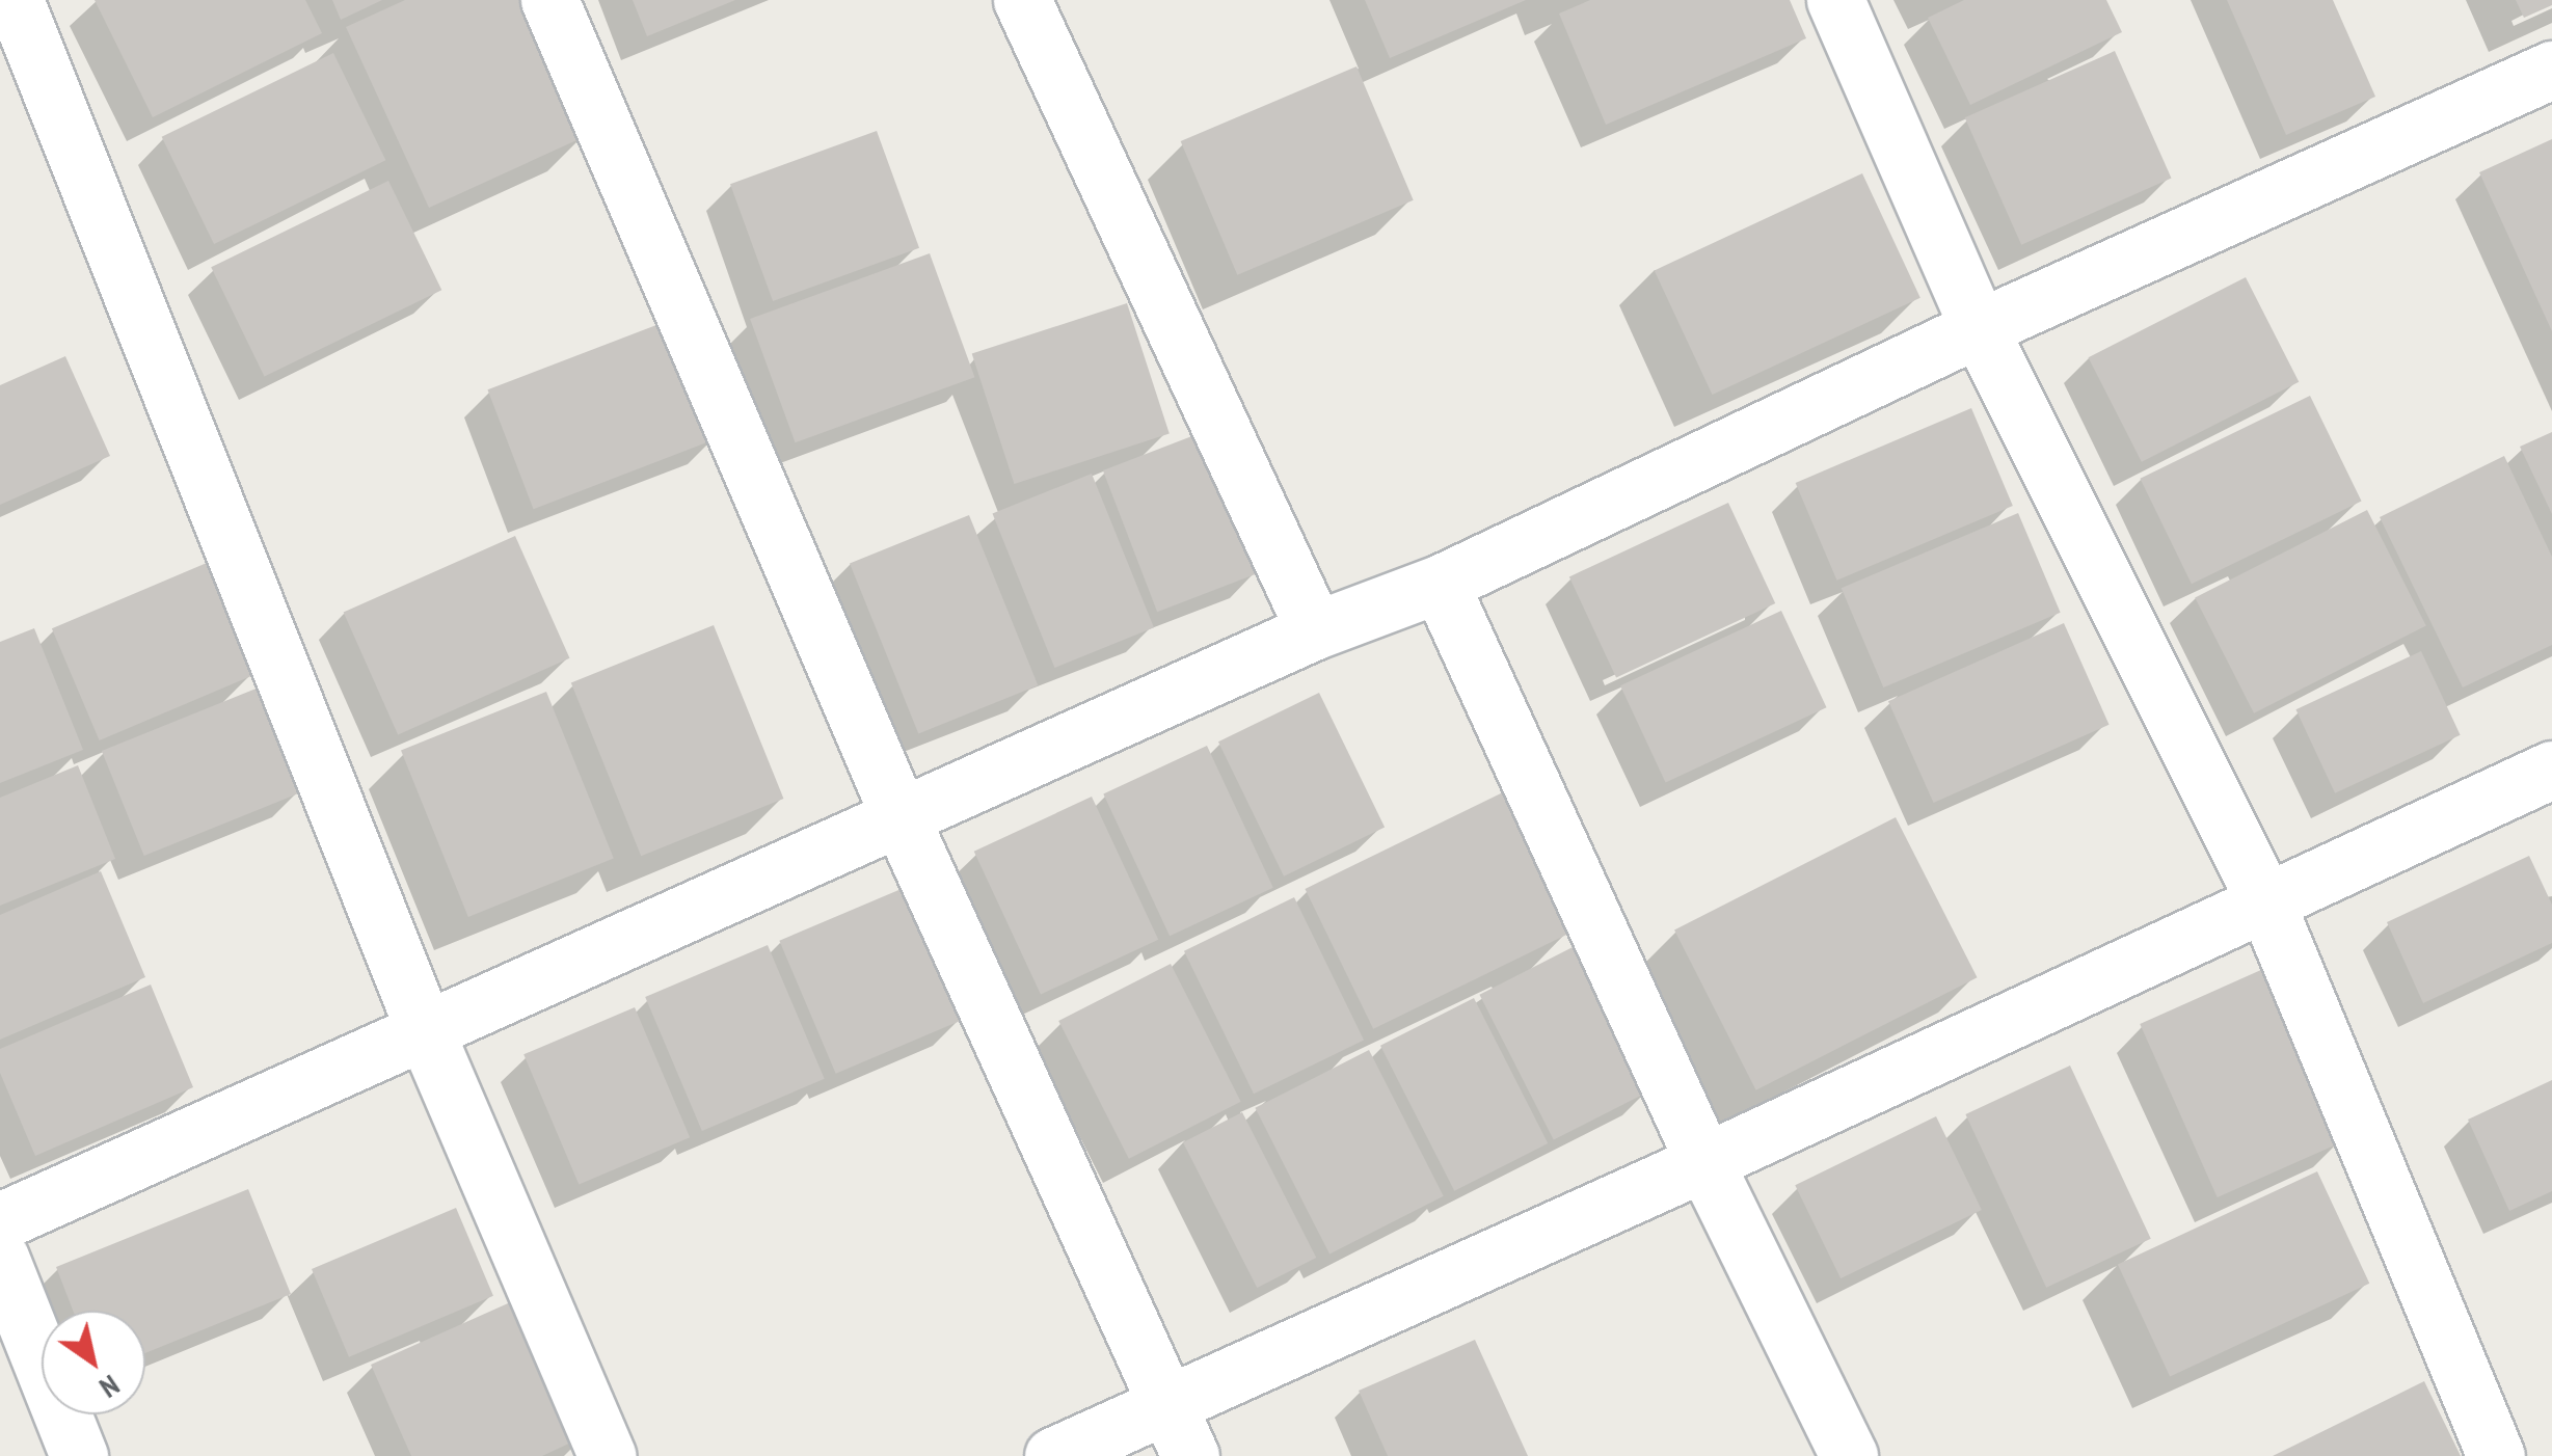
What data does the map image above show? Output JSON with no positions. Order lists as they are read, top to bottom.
{
  "north": "bottom right"
}
